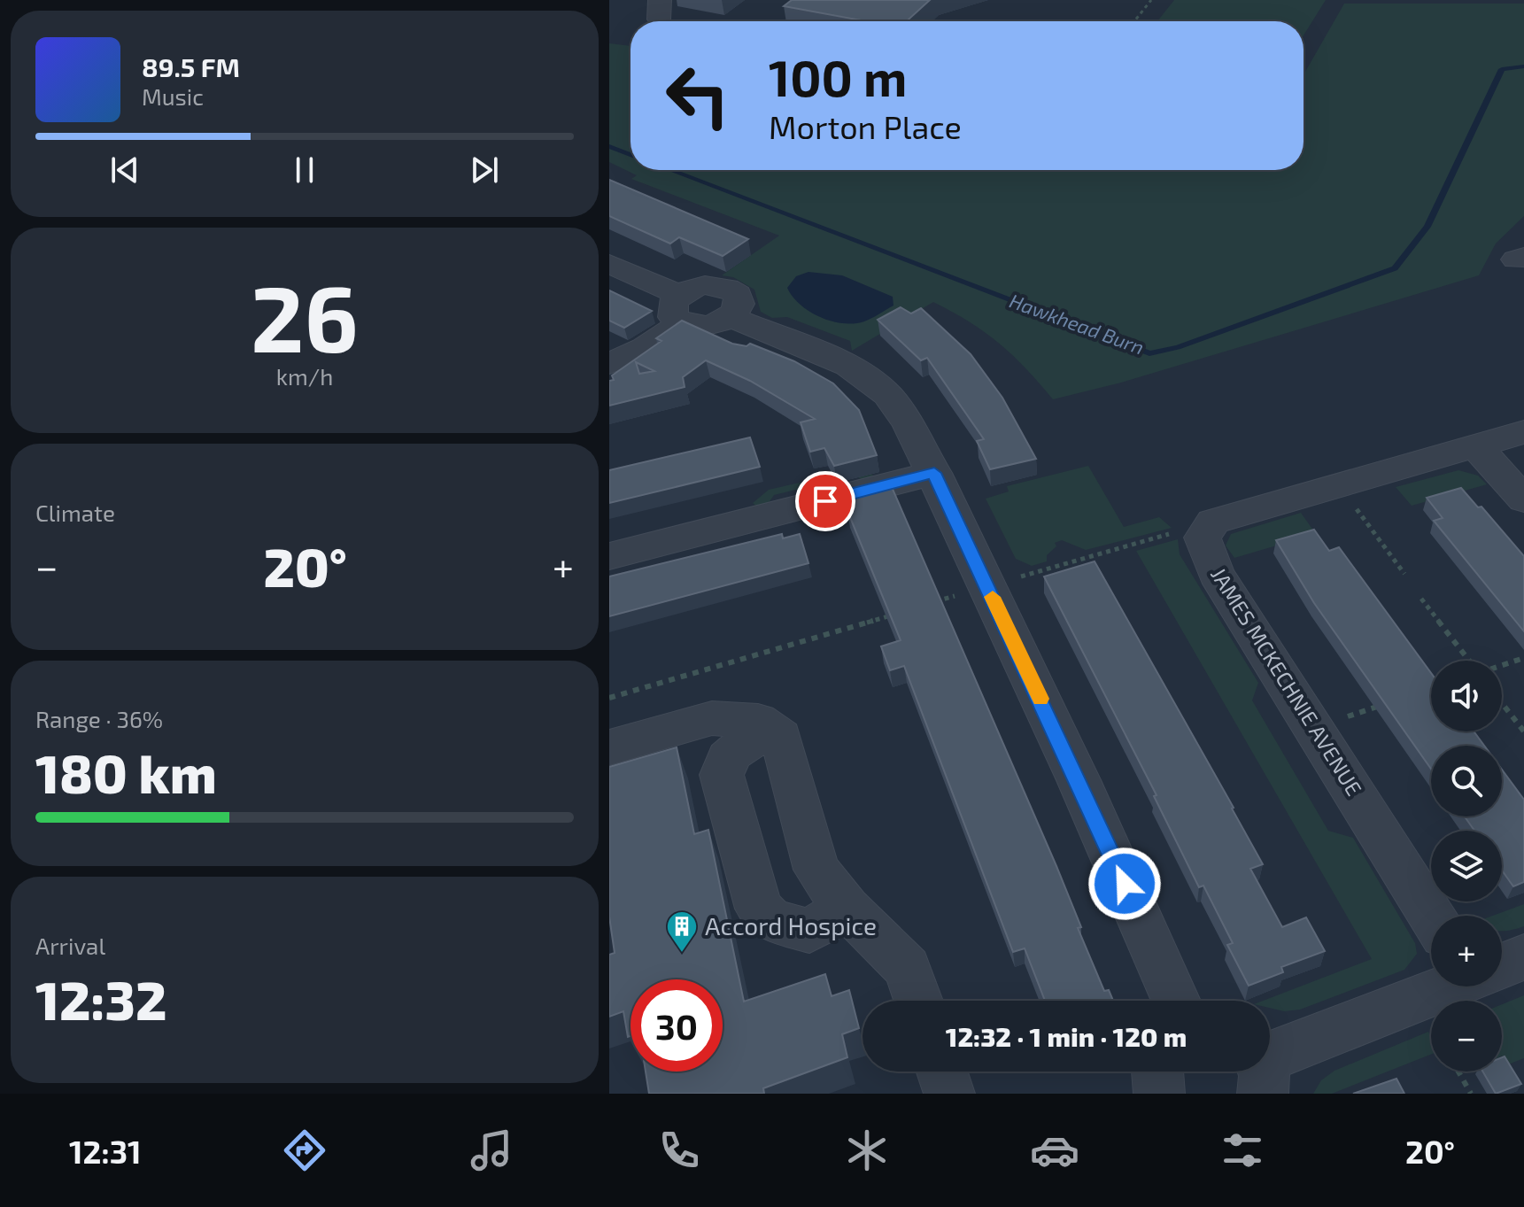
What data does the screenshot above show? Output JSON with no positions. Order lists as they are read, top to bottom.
{
  "streets": {
    "street": ["JAMES MCKECHNIE AVENUE"]
  },
  "water": ["Hawkhead Burn"],
  "places": {
    "building": ["Accord Hospice"]
  },
  "page": {
    "turn": ["100 m", "Morton Place"],
    "song": ["89.5 FM", "Music"],
    "tile": [
      ["26", "km/h"],
      "Climate",
      ["Range · 36%", "180 km"],
      ["Arrival", "12:32"]
    ],
    "heat": ["−", "20°", "+"],
    "map_buttons": ["+", "−"],
    "limit": "30",
    "trip": "12:32 · 1 min · 120 m",
    "tabs": ["12:31", "20°"]
  }
}
